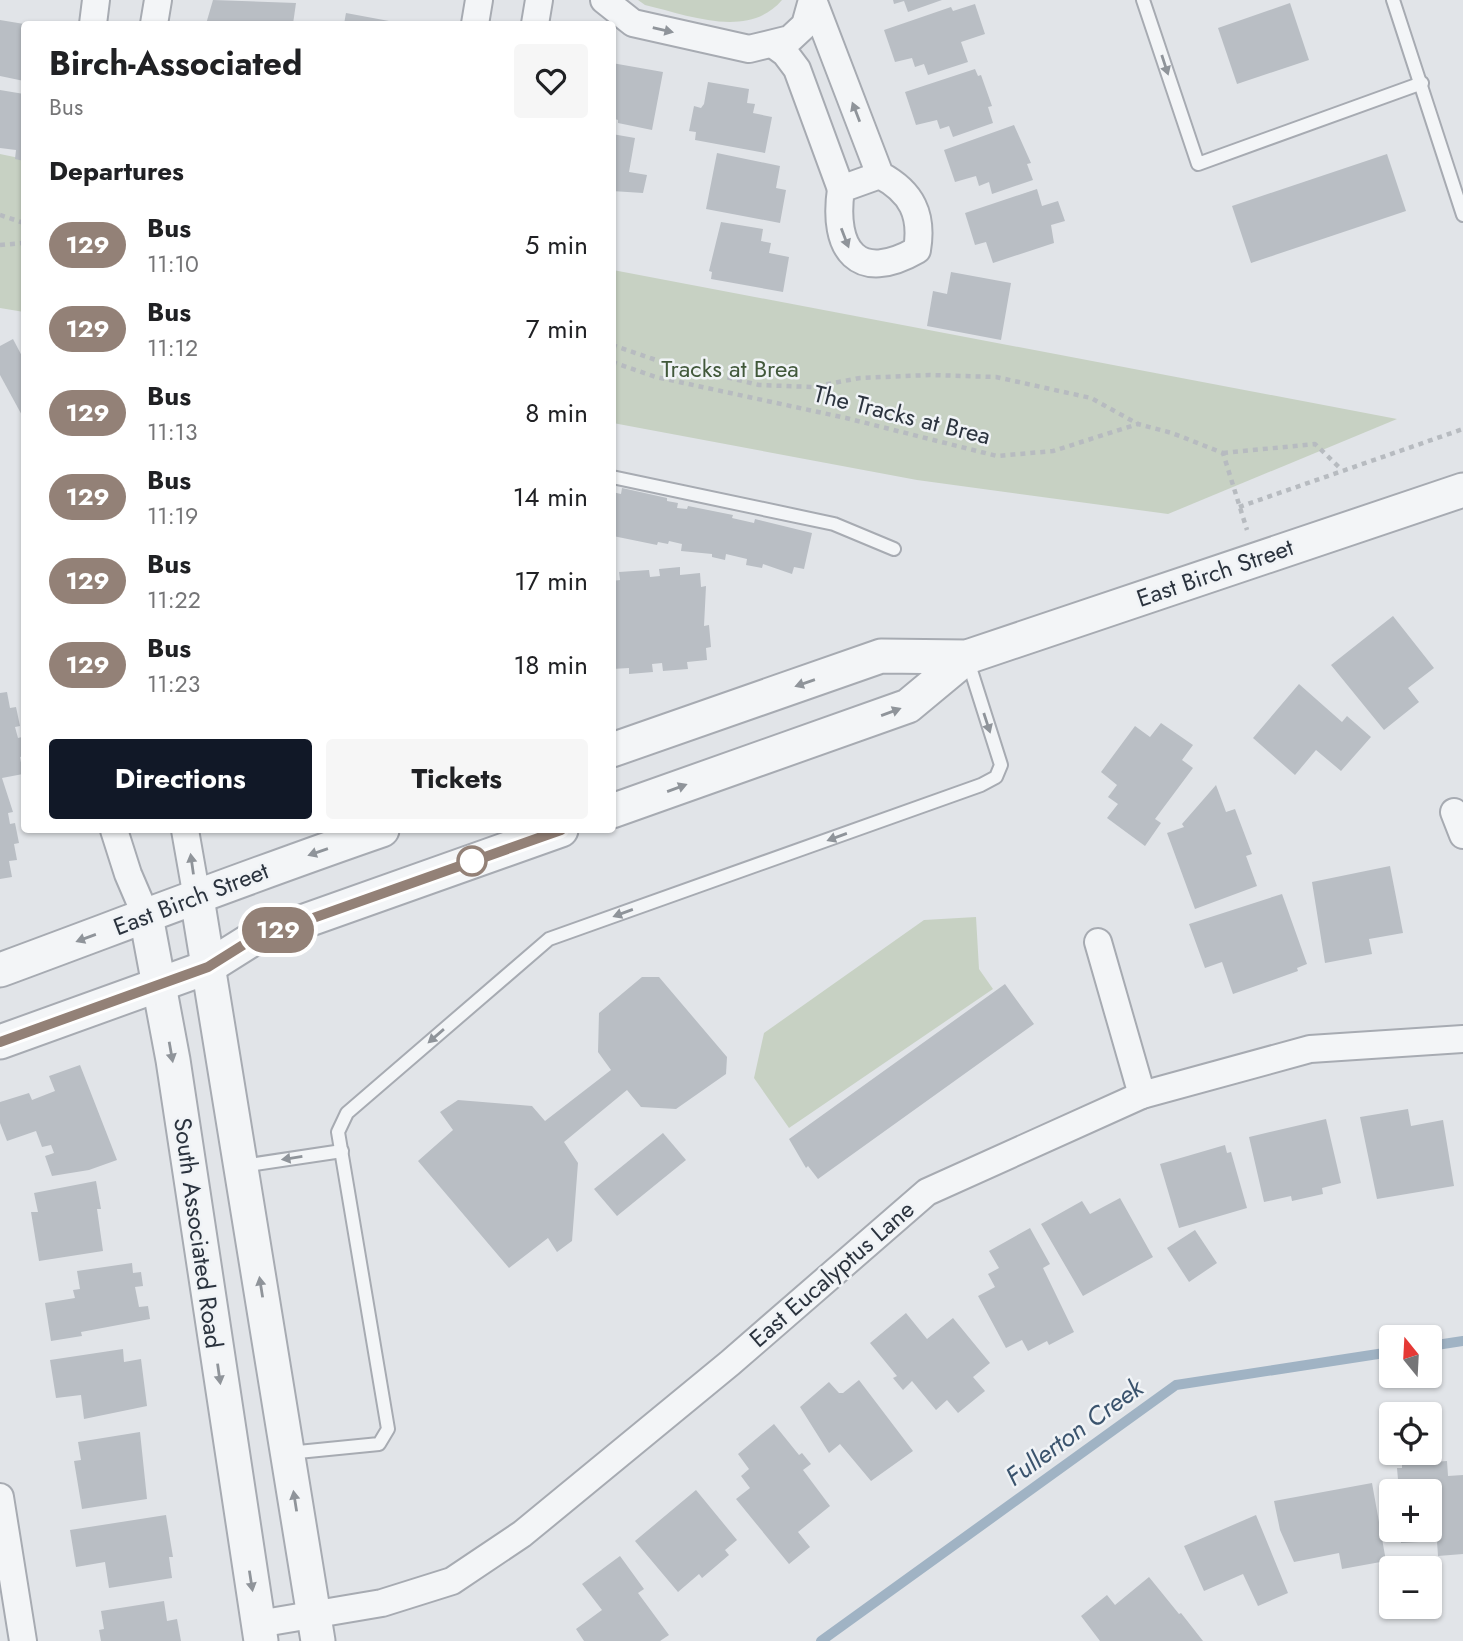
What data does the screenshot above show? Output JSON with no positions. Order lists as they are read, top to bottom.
{
  "streets": {
    "street": ["East Birch Street", "South Associated Road", "East Eucalyptus Lane"],
    "path": ["The Tracks at Brea"]
  },
  "crossings": [
    ["East Birch Street", "South Associated Road"],
    ["South Associated Road", "East Eucalyptus Lane"]
  ],
  "water": ["Fullerton Creek"],
  "parks": ["Tracks at Brea"],
  "lines": ["bus line 129"],
  "north": "top",
  "page": {
    "on_map": "129",
    "heading": [
      ["Birch-Associated", "Bus"],
      "Departures"
    ],
    "list": [
      {
        "mark": "129",
        "name": "Bus",
        "note": "11:10",
        "value": "5 min"
      },
      {
        "mark": "129",
        "name": "Bus",
        "note": "11:12",
        "value": "7 min"
      },
      {
        "mark": "129",
        "name": "Bus",
        "note": "11:13",
        "value": "8 min"
      },
      {
        "mark": "129",
        "name": "Bus",
        "note": "11:19",
        "value": "14 min"
      },
      {
        "mark": "129",
        "name": "Bus",
        "note": "11:22",
        "value": "17 min"
      },
      {
        "mark": "129",
        "name": "Bus",
        "note": "11:23",
        "value": "18 min"
      }
    ],
    "buttons": ["Directions", "Tickets"],
    "map_buttons": ["+", "−"]
  }
}
